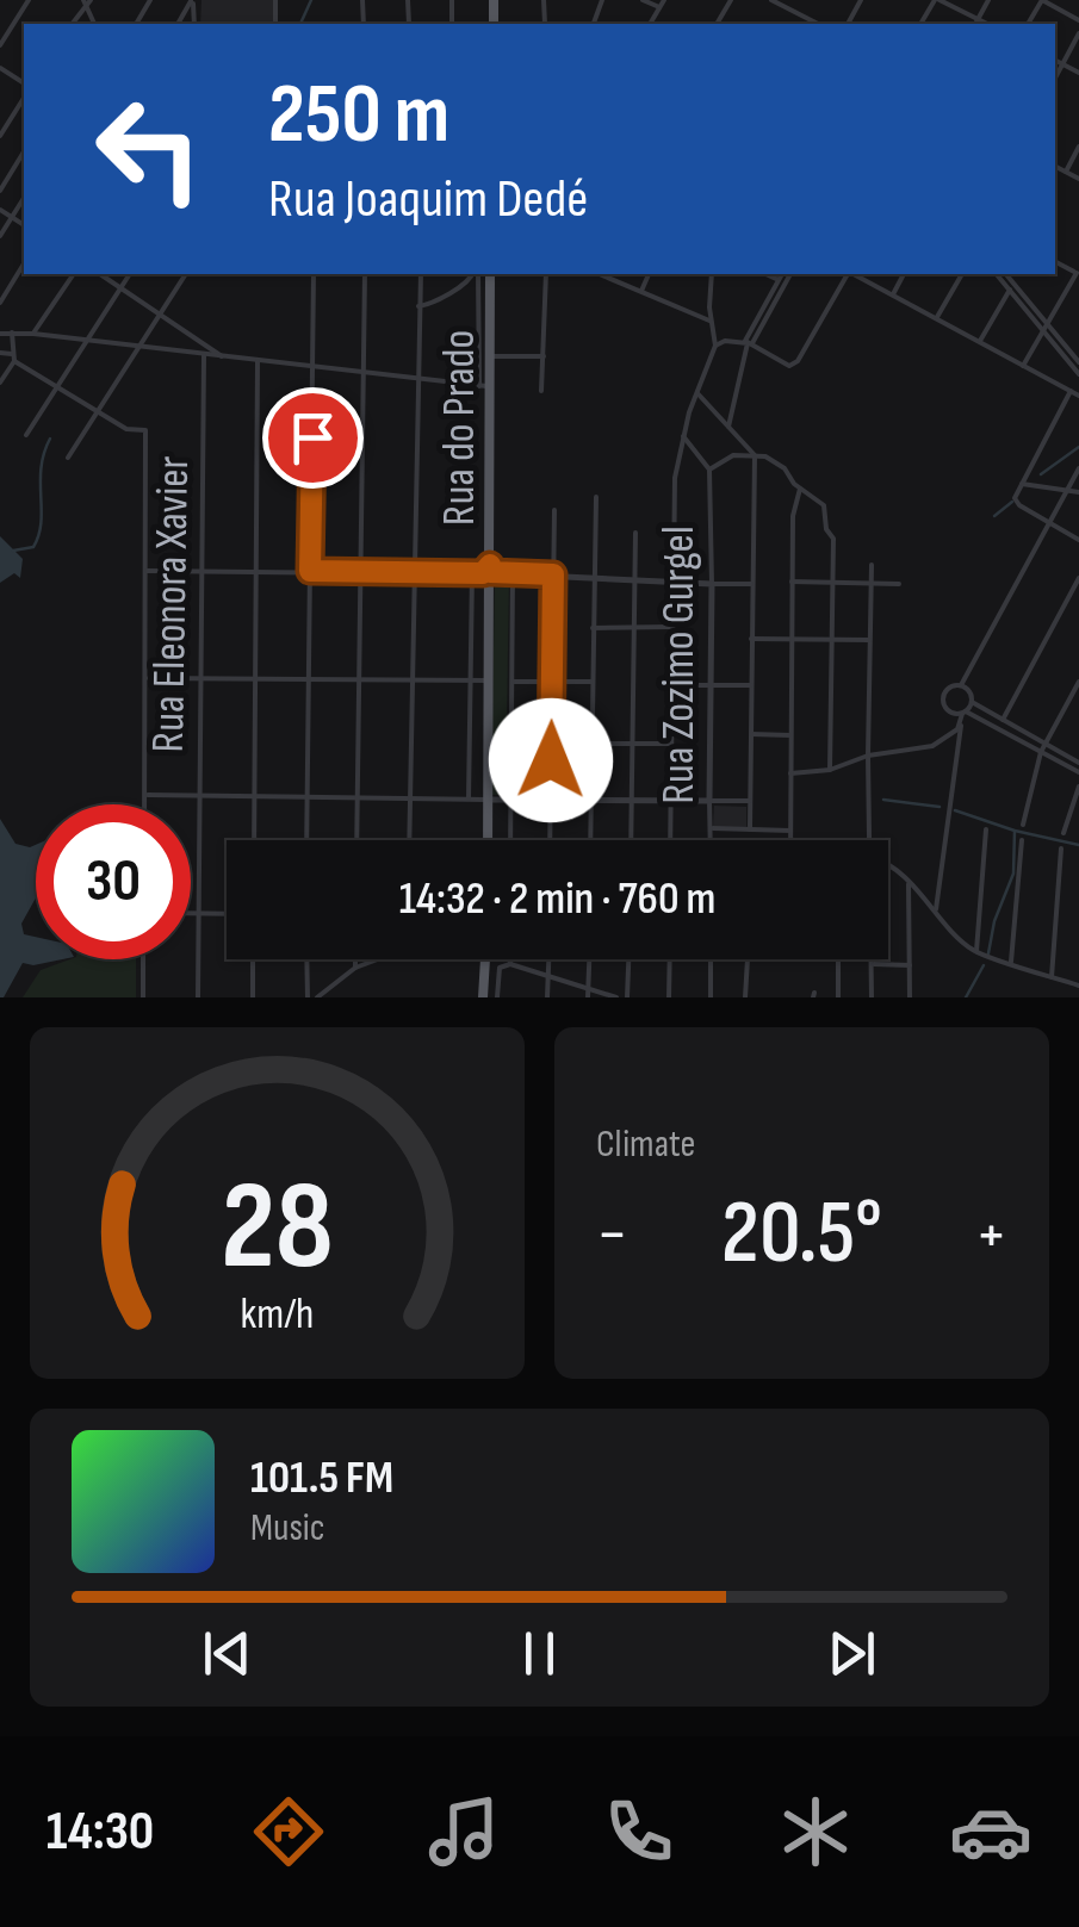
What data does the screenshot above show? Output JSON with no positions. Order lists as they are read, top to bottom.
{
  "streets": {
    "main road": ["Rua do Prado"],
    "street": ["Rua Eleonora Xavier", "Rua Zozimo Gurgel"]
  },
  "page": {
    "turn": ["250 m", "Rua Joaquim Dedé"],
    "limit": "30",
    "trip": "14:32 · 2 min · 760 m",
    "tile": "Climate",
    "heat": ["−", "20.5°", "+"],
    "song": ["101.5 FM", "Music"],
    "tabs": "14:30",
    "gauge": ["28", "km/h"]
  }
}
